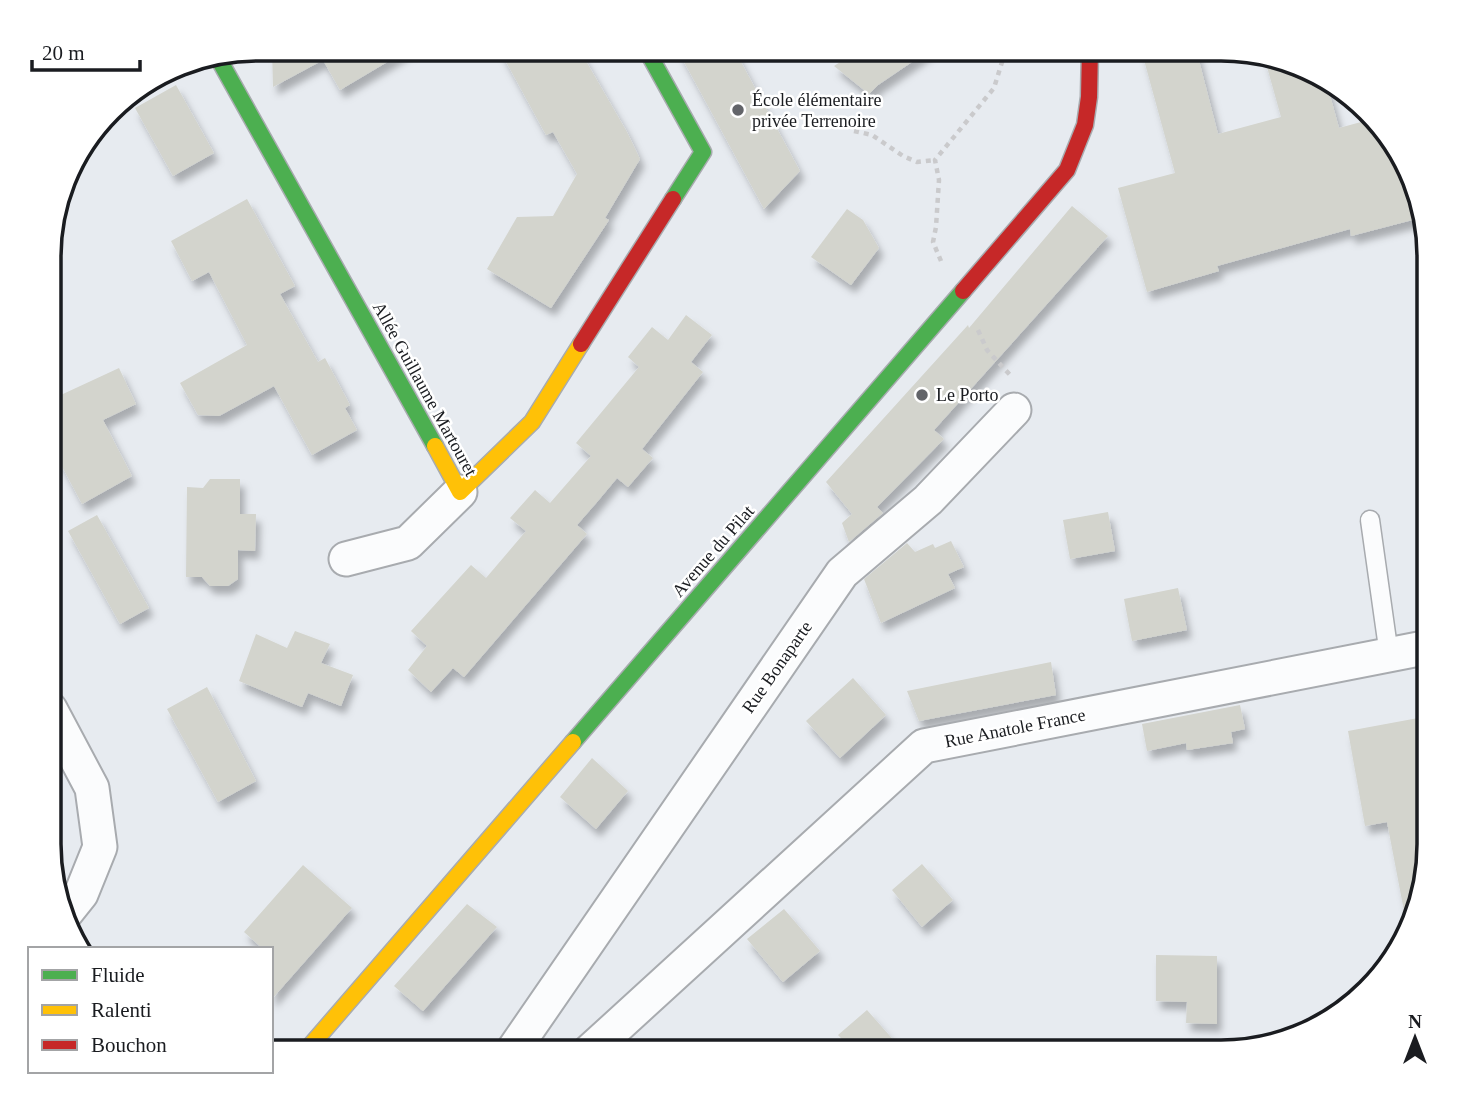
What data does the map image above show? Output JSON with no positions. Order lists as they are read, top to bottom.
{
  "streets": {
    "main road": ["Allée Guillaume Martouret", "Avenue du Pilat"],
    "street": ["Rue Bonaparte", "Rue Anatole France"]
  },
  "places": ["École élémentaire privée Terrenoire", "Le Porto"],
  "legend": ["Fluide", "Ralenti", "Bouchon"],
  "scale_bar": "20 m",
  "north": "top"
}
